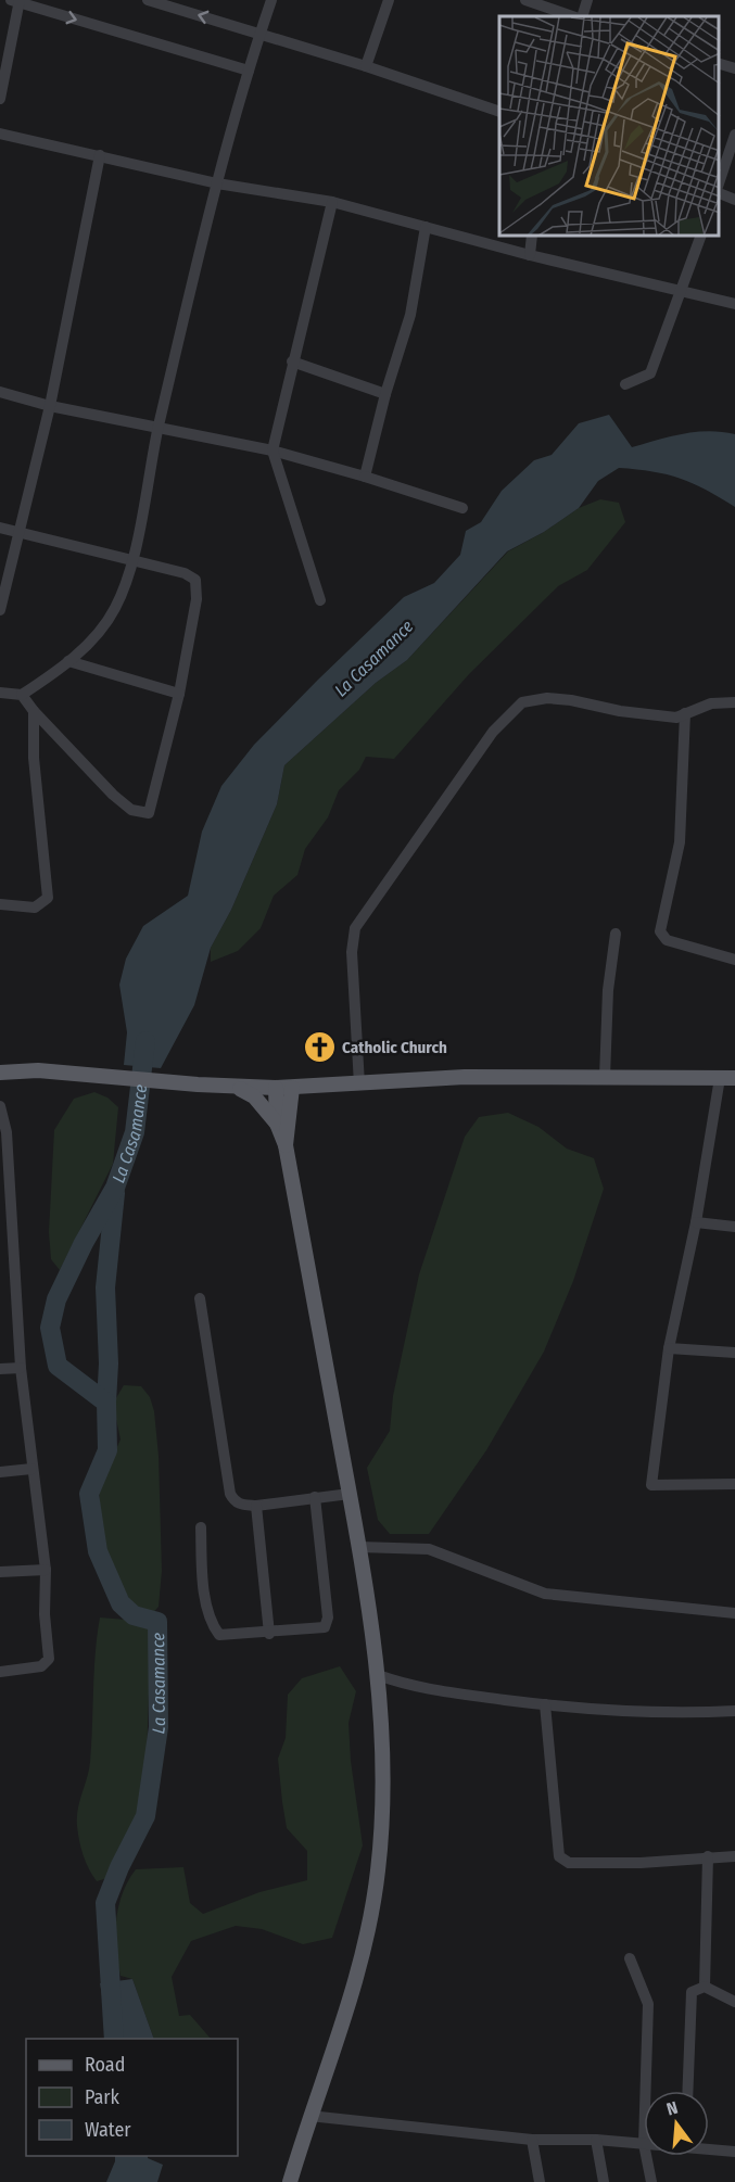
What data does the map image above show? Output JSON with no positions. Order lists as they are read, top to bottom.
{
  "water": ["La Casamance"],
  "places": {
    "church": ["Catholic Church"]
  },
  "legend": ["Road", "Park", "Water"],
  "north": "top"
}
